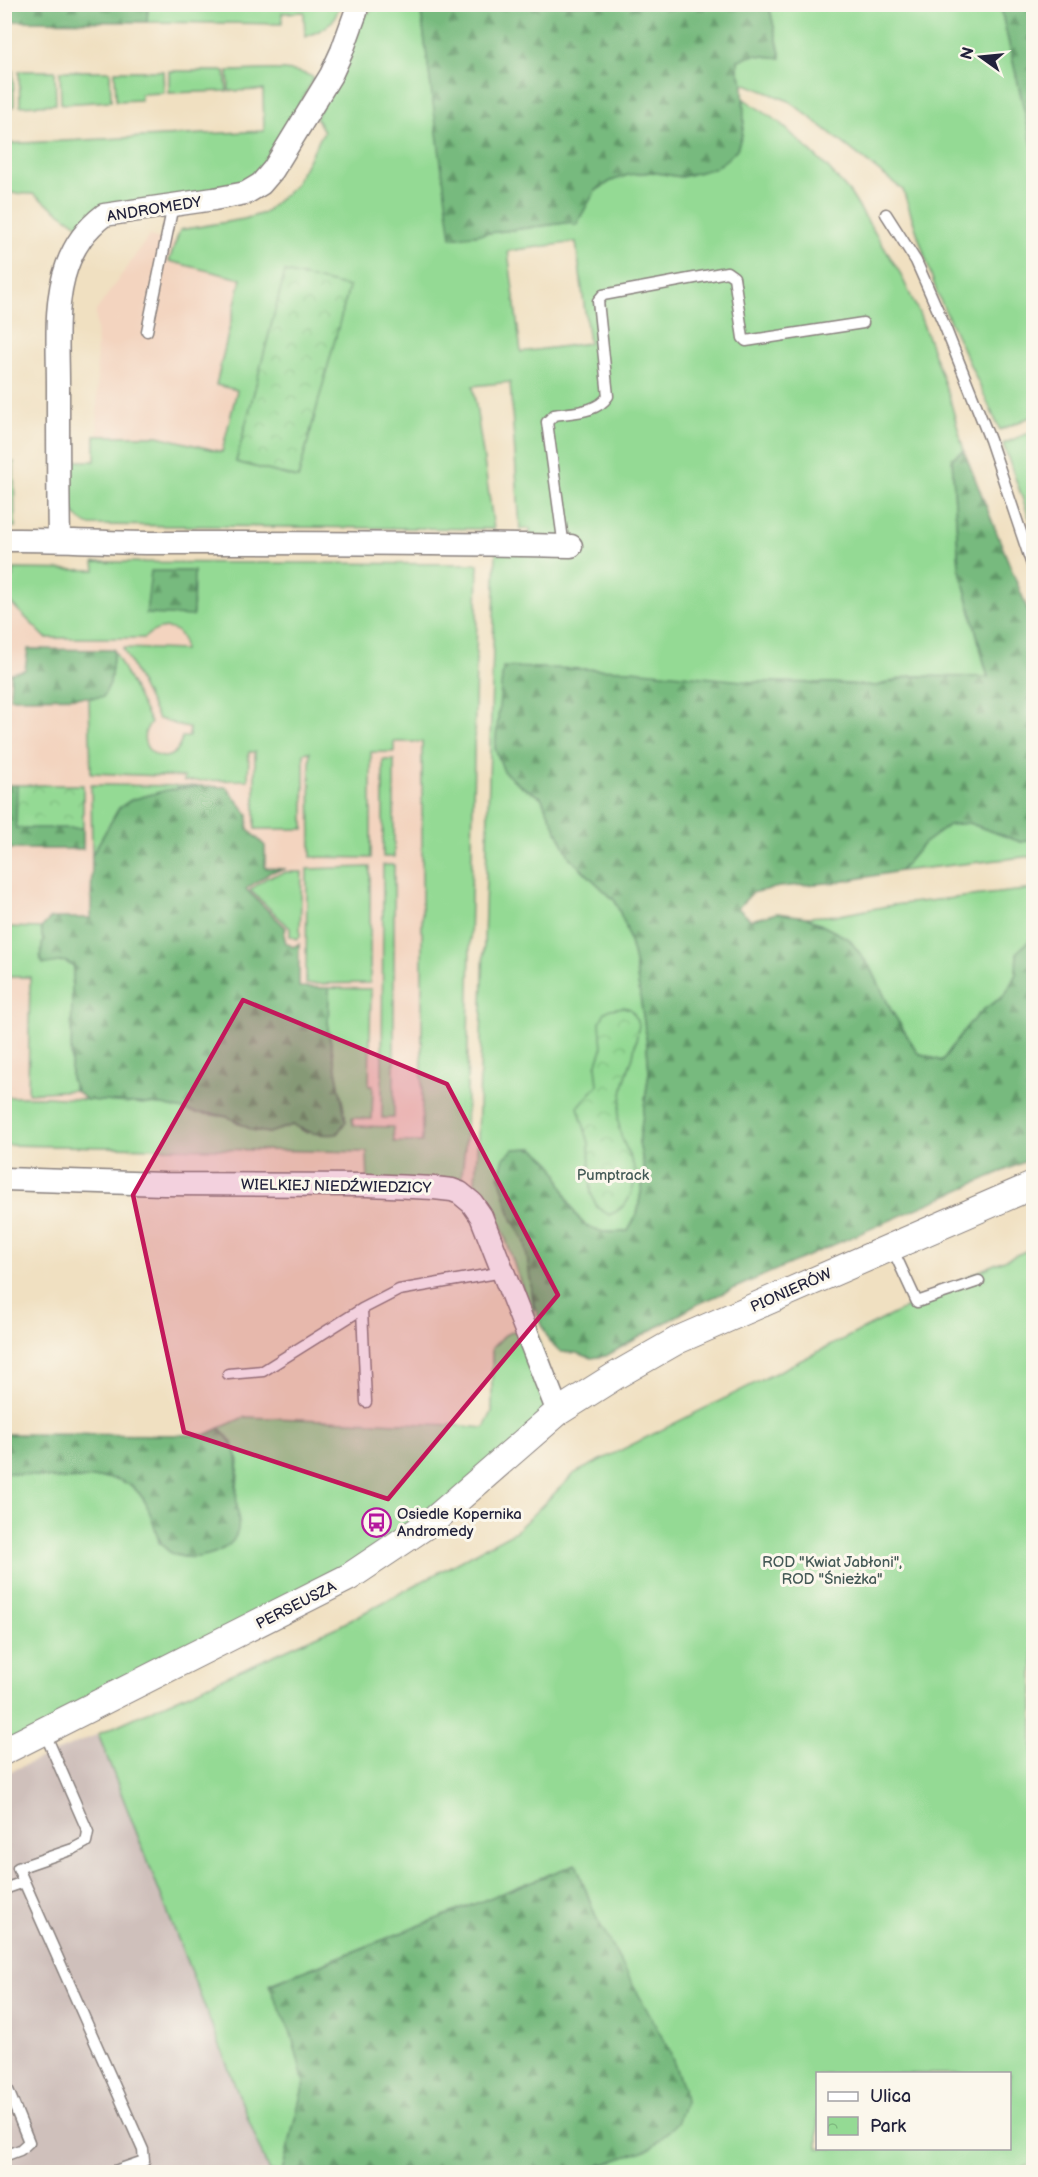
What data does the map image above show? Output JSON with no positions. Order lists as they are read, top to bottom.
{
  "streets": {
    "street": [
      "ANDROMEDY",
      "WIELKIEJ NIEDŹWIEDZICY",
      "PIONIERÓW",
      "PERSEUSZA"
    ]
  },
  "crossings": [
    ["WIELKIEJ NIEDŹWIEDZICY", "PIONIERÓW"],
    ["WIELKIEJ NIEDŹWIEDZICY", "PERSEUSZA"],
    ["PIONIERÓW", "PERSEUSZA"]
  ],
  "parks": ["Pumptrack", "ROD \"Kwiat Jabłoni\", ROD \"Śnieżka\""],
  "places": {
    "bus stop": ["Osiedle Kopernika Andromedy"]
  },
  "legend": ["Ulica", "Park"],
  "north": "left"
}
